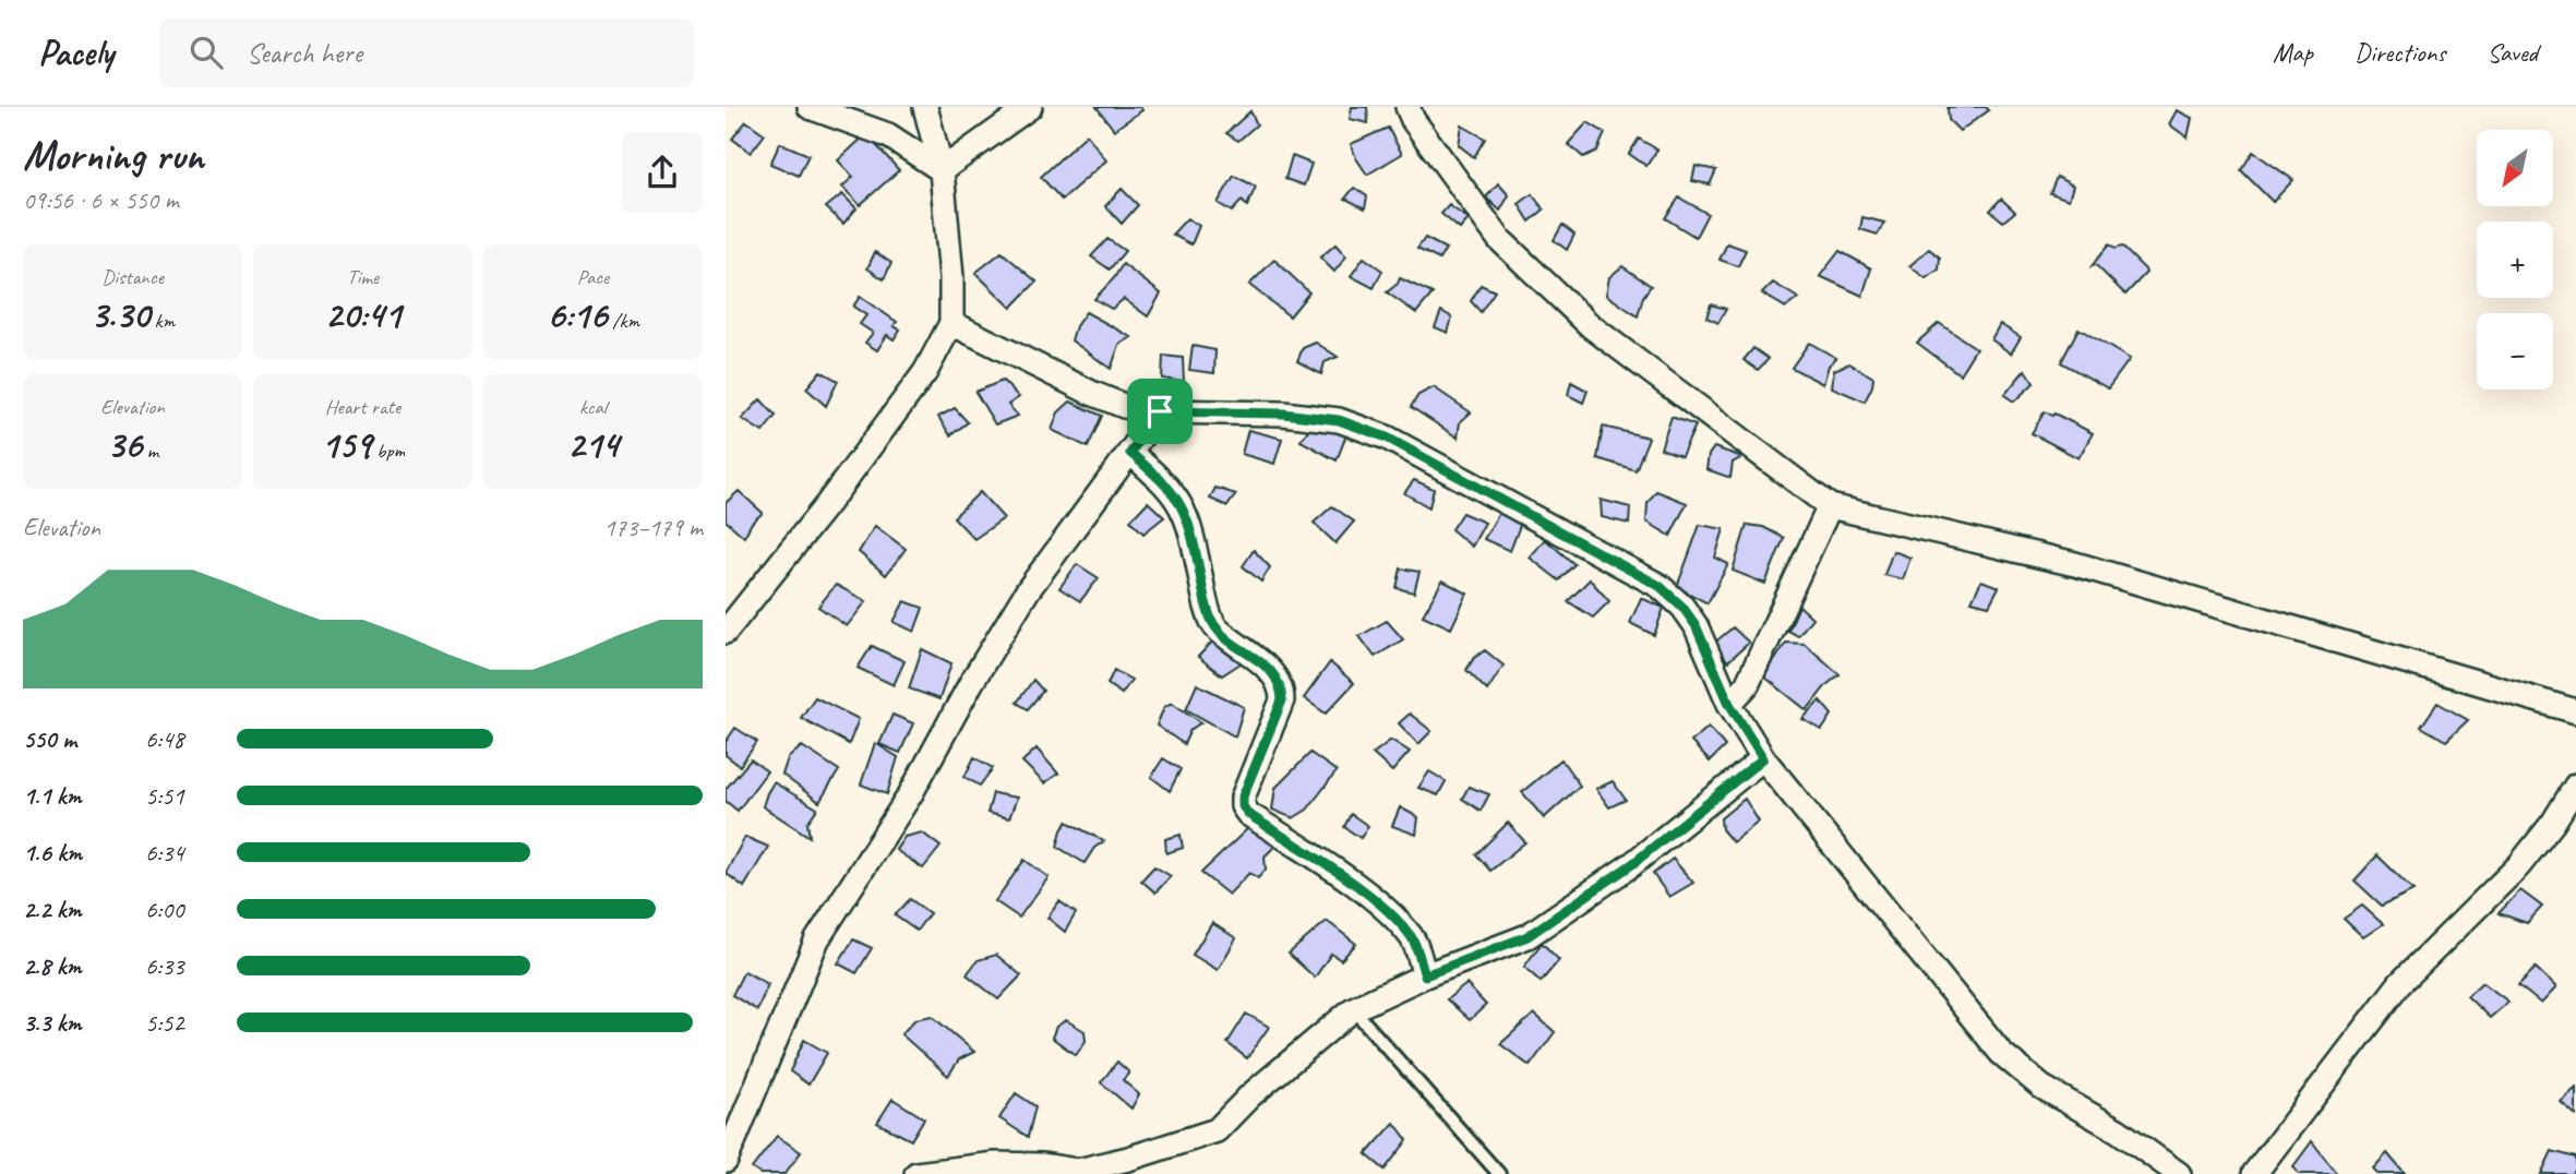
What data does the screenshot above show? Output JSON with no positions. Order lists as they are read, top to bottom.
{
  "north": "bottom left",
  "page": {
    "header": "Pacely",
    "search": "Search here",
    "nav": ["Map", "Directions", "Saved"],
    "heading": ["Morning run", "09:56 · 6 × 550 m"],
    "map_buttons": ["+", "−"],
    "stats": [
      ["Distance", "3.30 km"],
      ["Time", "20:41"],
      ["Pace", "6:16 /km"],
      ["Elevation", "36 m"],
      ["Heart rate", "159 bpm"],
      ["kcal", "214"]
    ],
    "chart": ["Elevation", "173–179 m"],
    "list": [
      {
        "name": "550 m",
        "note": "6:48"
      },
      {
        "name": "1.1 km",
        "note": "5:51"
      },
      {
        "name": "1.6 km",
        "note": "6:34"
      },
      {
        "name": "2.2 km",
        "note": "6:00"
      },
      {
        "name": "2.8 km",
        "note": "6:33"
      },
      {
        "name": "3.3 km",
        "note": "5:52"
      }
    ]
  }
}
